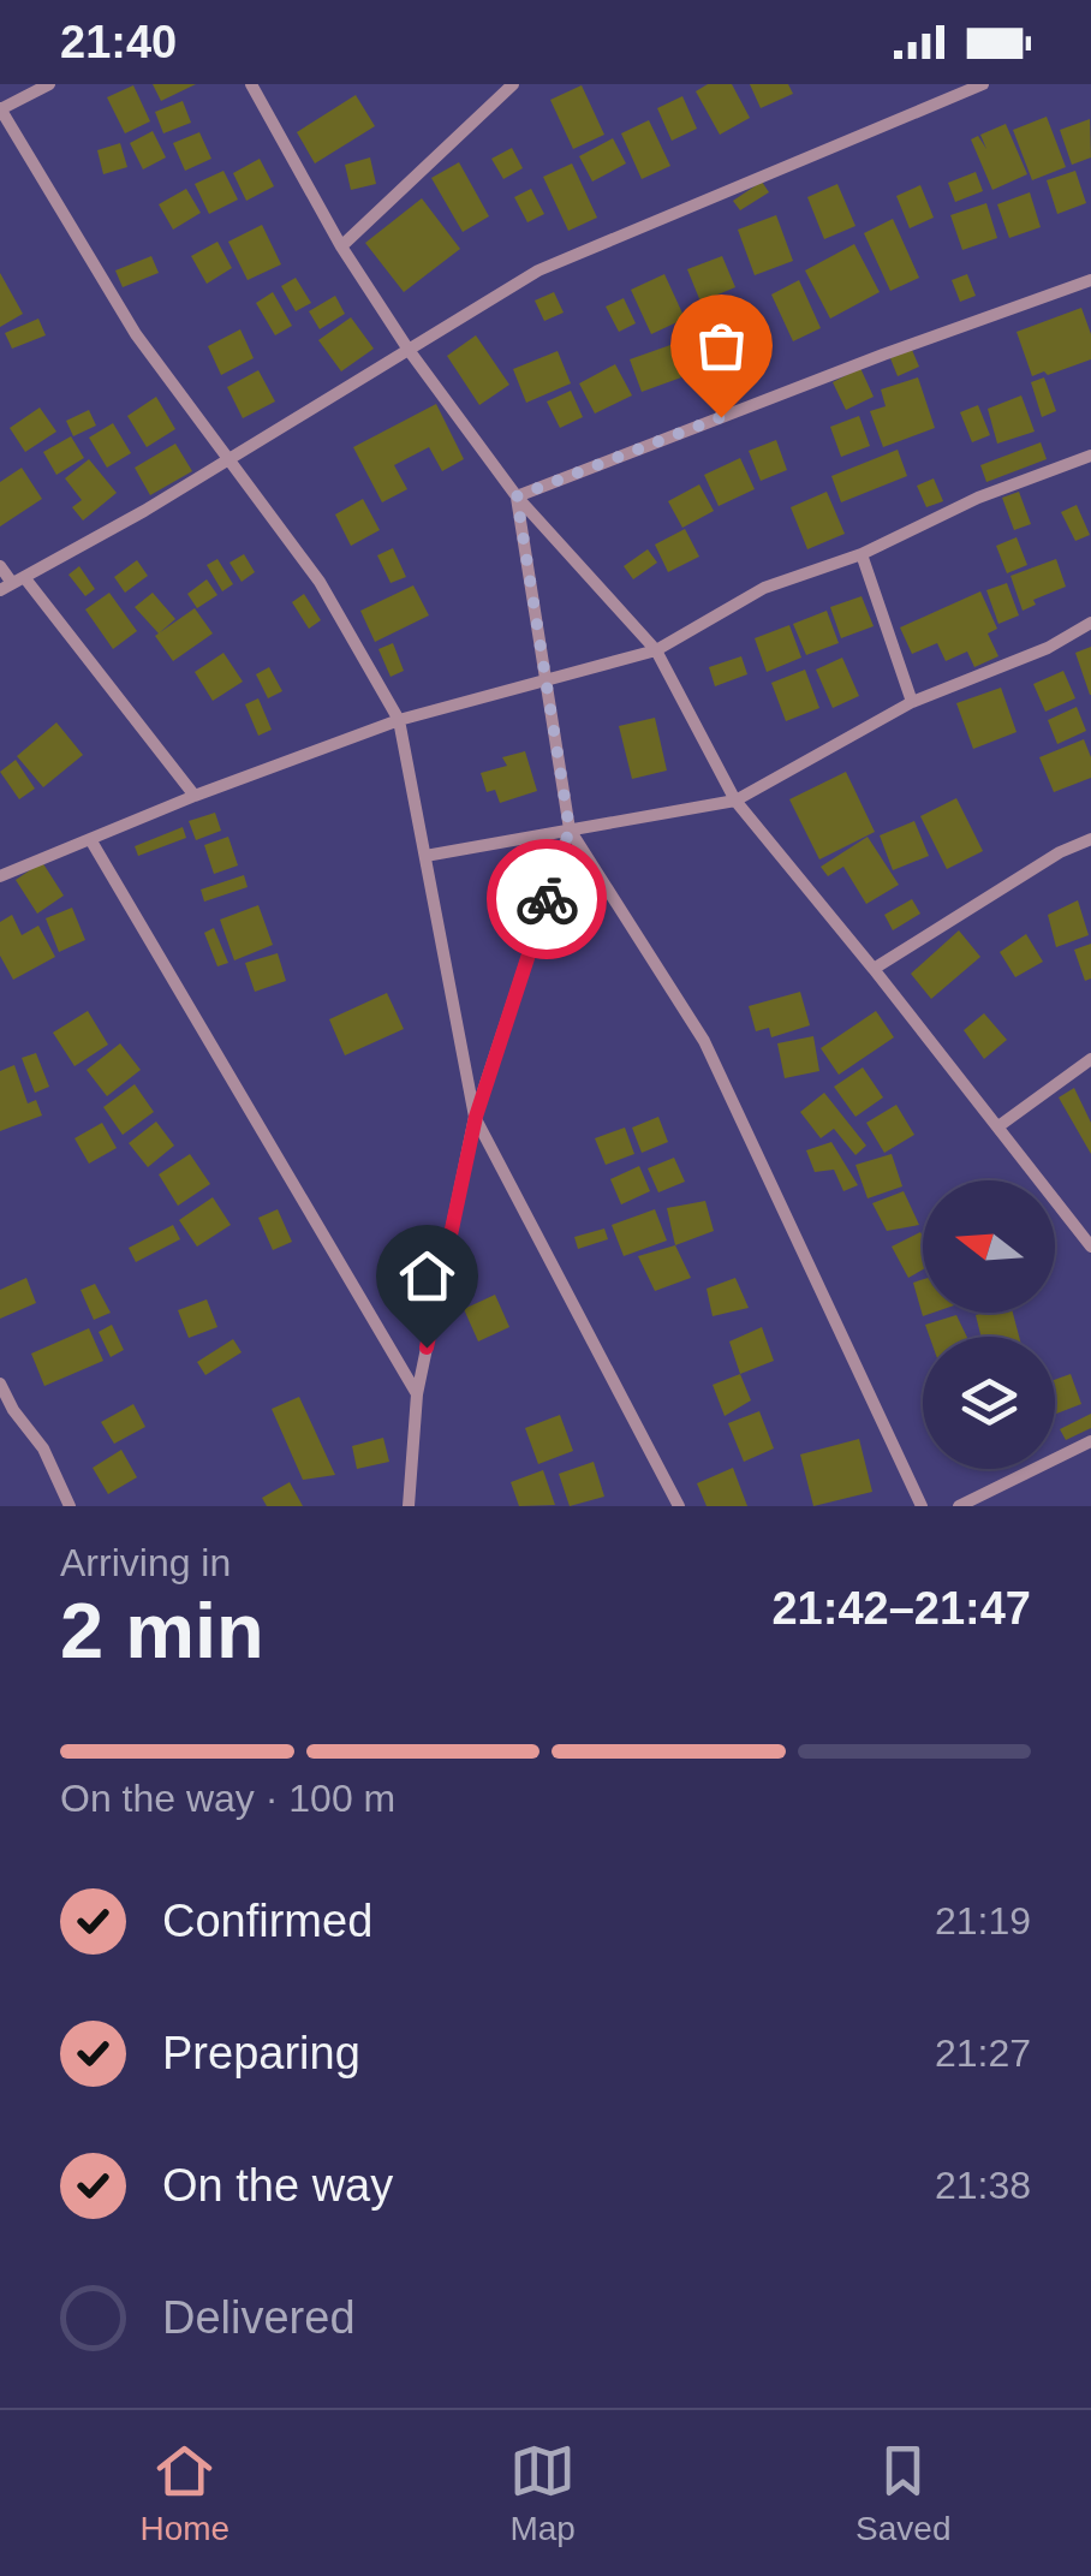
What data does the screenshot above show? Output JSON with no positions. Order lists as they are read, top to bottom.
{
  "north": "left",
  "page": {
    "status": "21:40",
    "heading": ["2 min", "Arriving in", "21:42–21:47"],
    "bar": "On the way · 100 m",
    "list": [
      ["Confirmed", "21:19"],
      ["Preparing", "21:27"],
      ["On the way", "21:38"],
      "Delivered"
    ],
    "tabs": ["Home", "Map", "Saved"]
  }
}
